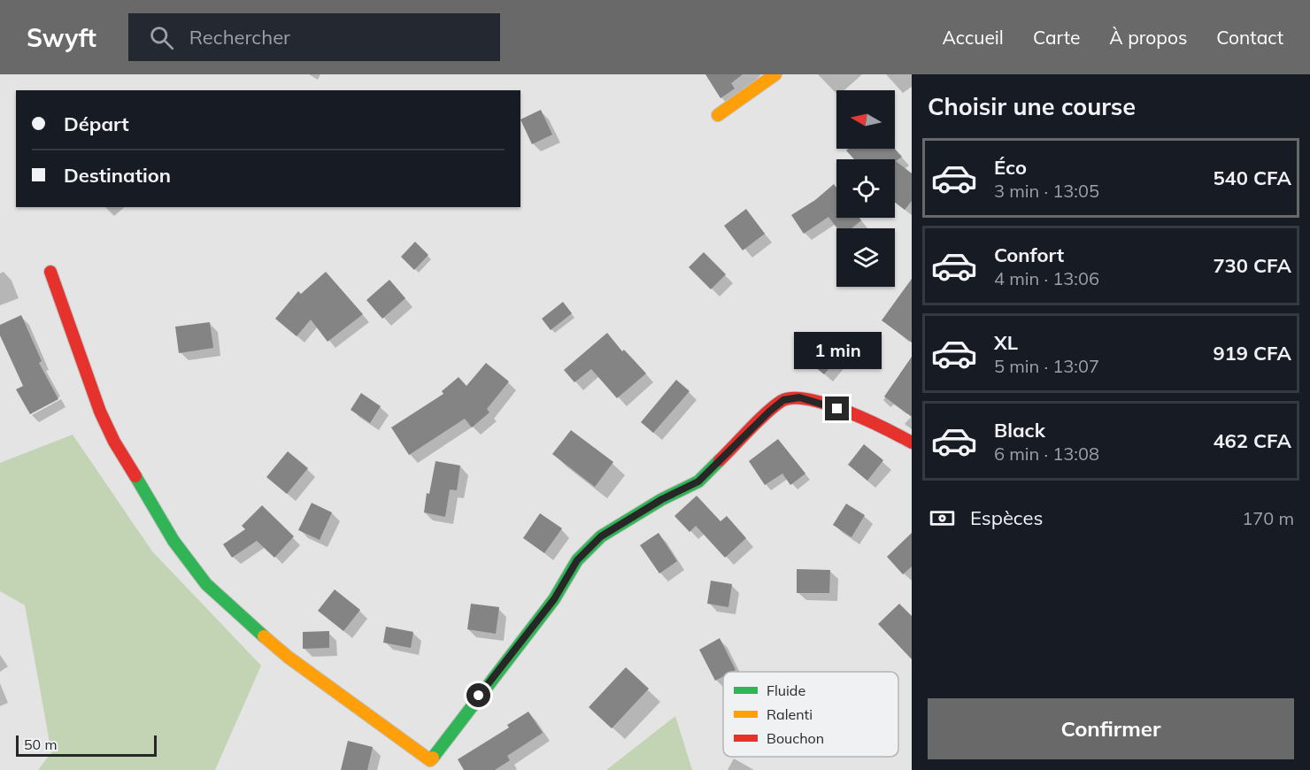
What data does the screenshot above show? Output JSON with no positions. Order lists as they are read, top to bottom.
{
  "legend": ["Fluide", "Ralenti", "Bouchon"],
  "scale_bar": "50 m",
  "north": "left",
  "page": {
    "header": "Swyft",
    "search": "Rechercher",
    "nav": [
      "Accueil",
      "Carte",
      "À propos",
      "Contact"
    ],
    "heading": "Choisir une course",
    "banner": ["Départ", "Destination"],
    "list": [
      {
        "name": "Éco",
        "note": "3 min · 13:05",
        "value": "540 CFA"
      },
      {
        "name": "Confort",
        "note": "4 min · 13:06",
        "value": "730 CFA"
      },
      {
        "name": "XL",
        "note": "5 min · 13:07",
        "value": "919 CFA"
      },
      {
        "name": "Black",
        "note": "6 min · 13:08",
        "value": "462 CFA"
      }
    ],
    "bubble": "1 min",
    "pay": ["Espèces", "170 m"],
    "buttons": "Confirmer",
    "scale": "50 m"
  }
}
